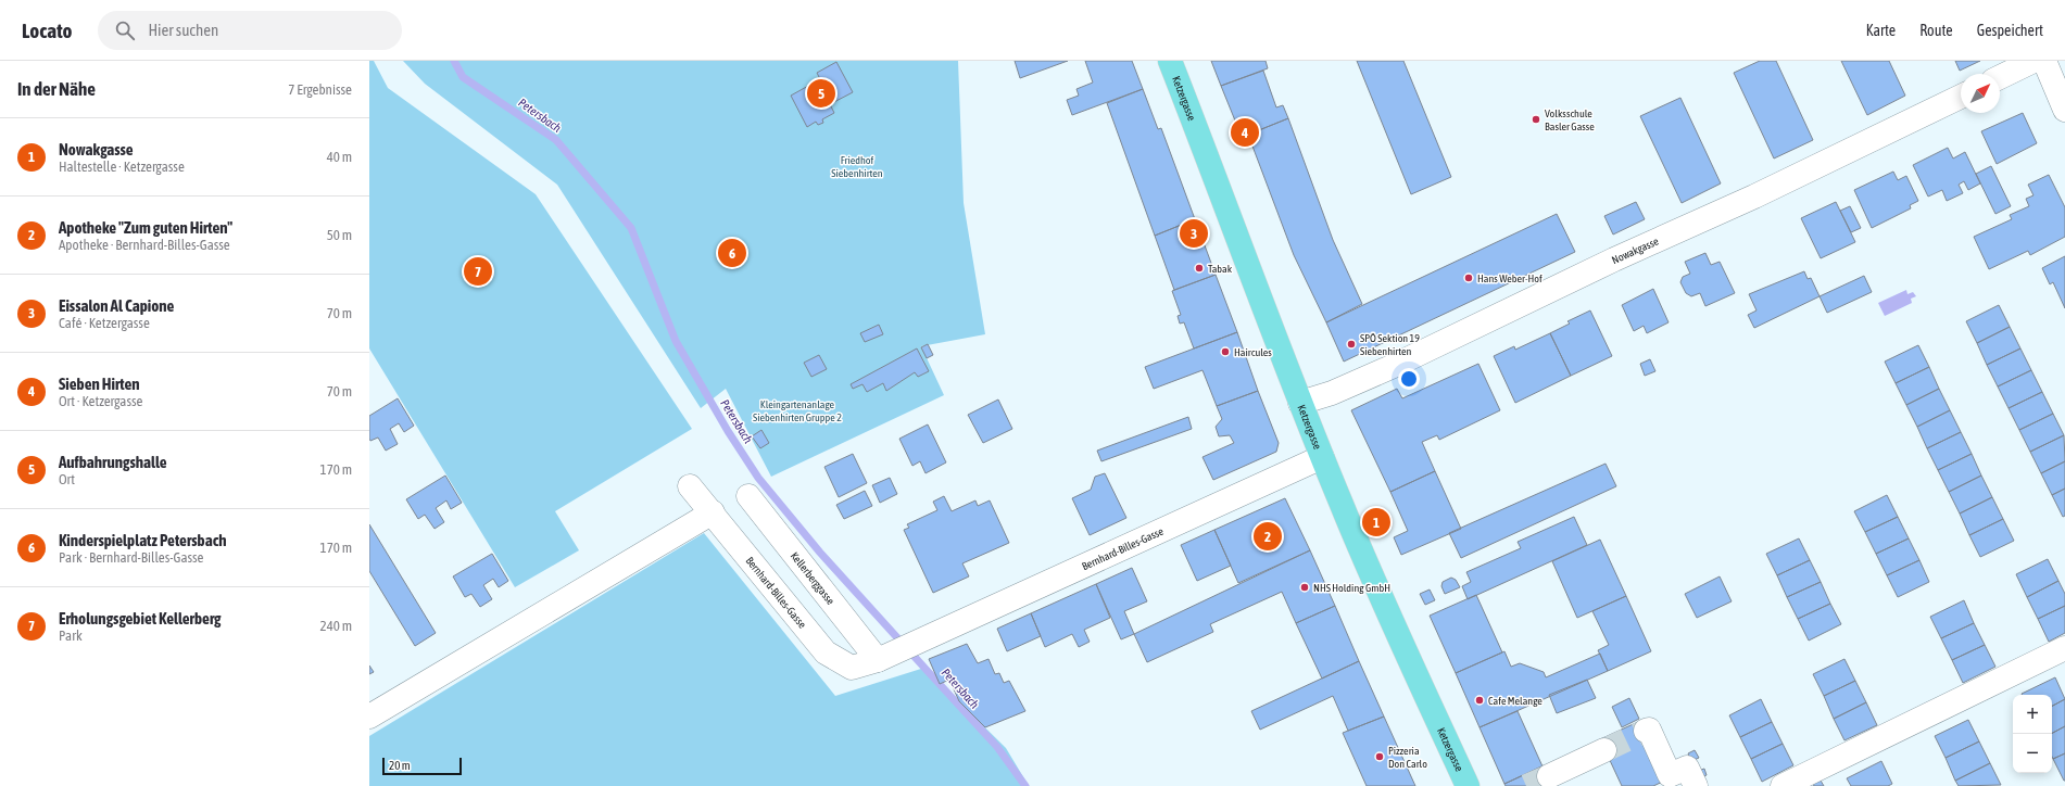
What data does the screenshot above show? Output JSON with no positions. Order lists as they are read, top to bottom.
{
  "streets": {
    "main road": ["Ketzergasse"],
    "street": ["Nowakgasse", "Bernhard-Billes-Gasse", "Kellerberggasse"]
  },
  "crossings": [
    ["Ketzergasse", "Nowakgasse"],
    ["Ketzergasse", "Bernhard-Billes-Gasse"],
    ["Bernhard-Billes-Gasse", "Kellerberggasse"]
  ],
  "water": ["Petersbach"],
  "parks": ["Friedhof Siebenhirten", "Kleingartenanlage Siebenhirten Gruppe 2"],
  "places": [
    "Volksschule Basler Gasse",
    "Tabak",
    "Hans Weber-Hof",
    "SPÖ Sektion 19 Siebenhirten",
    "Haircules",
    "NHS Holding GmbH",
    "Cafe Melange",
    "Pizzeria Don Carlo"
  ],
  "scale_bar": "20 m",
  "north": "top right",
  "page": {
    "header": "Locato",
    "search": "Hier suchen",
    "nav": ["Karte", "Route", "Gespeichert"],
    "heading": ["In der Nähe", "7 Ergebnisse"],
    "pins": [
      "5",
      "4",
      "3",
      "6",
      "7",
      "1",
      "2"
    ],
    "list": [
      {
        "mark": "1",
        "name": "Nowakgasse",
        "note": "Haltestelle · Ketzergasse",
        "value": "40 m"
      },
      {
        "mark": "2",
        "name": "Apotheke \"Zum guten Hirten\"",
        "note": "Apotheke · Bernhard-Billes-Gasse",
        "value": "50 m"
      },
      {
        "mark": "3",
        "name": "Eissalon Al Capione",
        "note": "Café · Ketzergasse",
        "value": "70 m"
      },
      {
        "mark": "4",
        "name": "Sieben Hirten",
        "note": "Ort · Ketzergasse",
        "value": "70 m"
      },
      {
        "mark": "5",
        "name": "Aufbahrungshalle",
        "note": "Ort",
        "value": "170 m"
      },
      {
        "mark": "6",
        "name": "Kinderspielplatz Petersbach",
        "note": "Park · Bernhard-Billes-Gasse",
        "value": "170 m"
      },
      {
        "mark": "7",
        "name": "Erholungsgebiet Kellerberg",
        "note": "Park",
        "value": "240 m"
      }
    ],
    "map_buttons": ["+", "−"],
    "scale": "20 m"
  }
}
